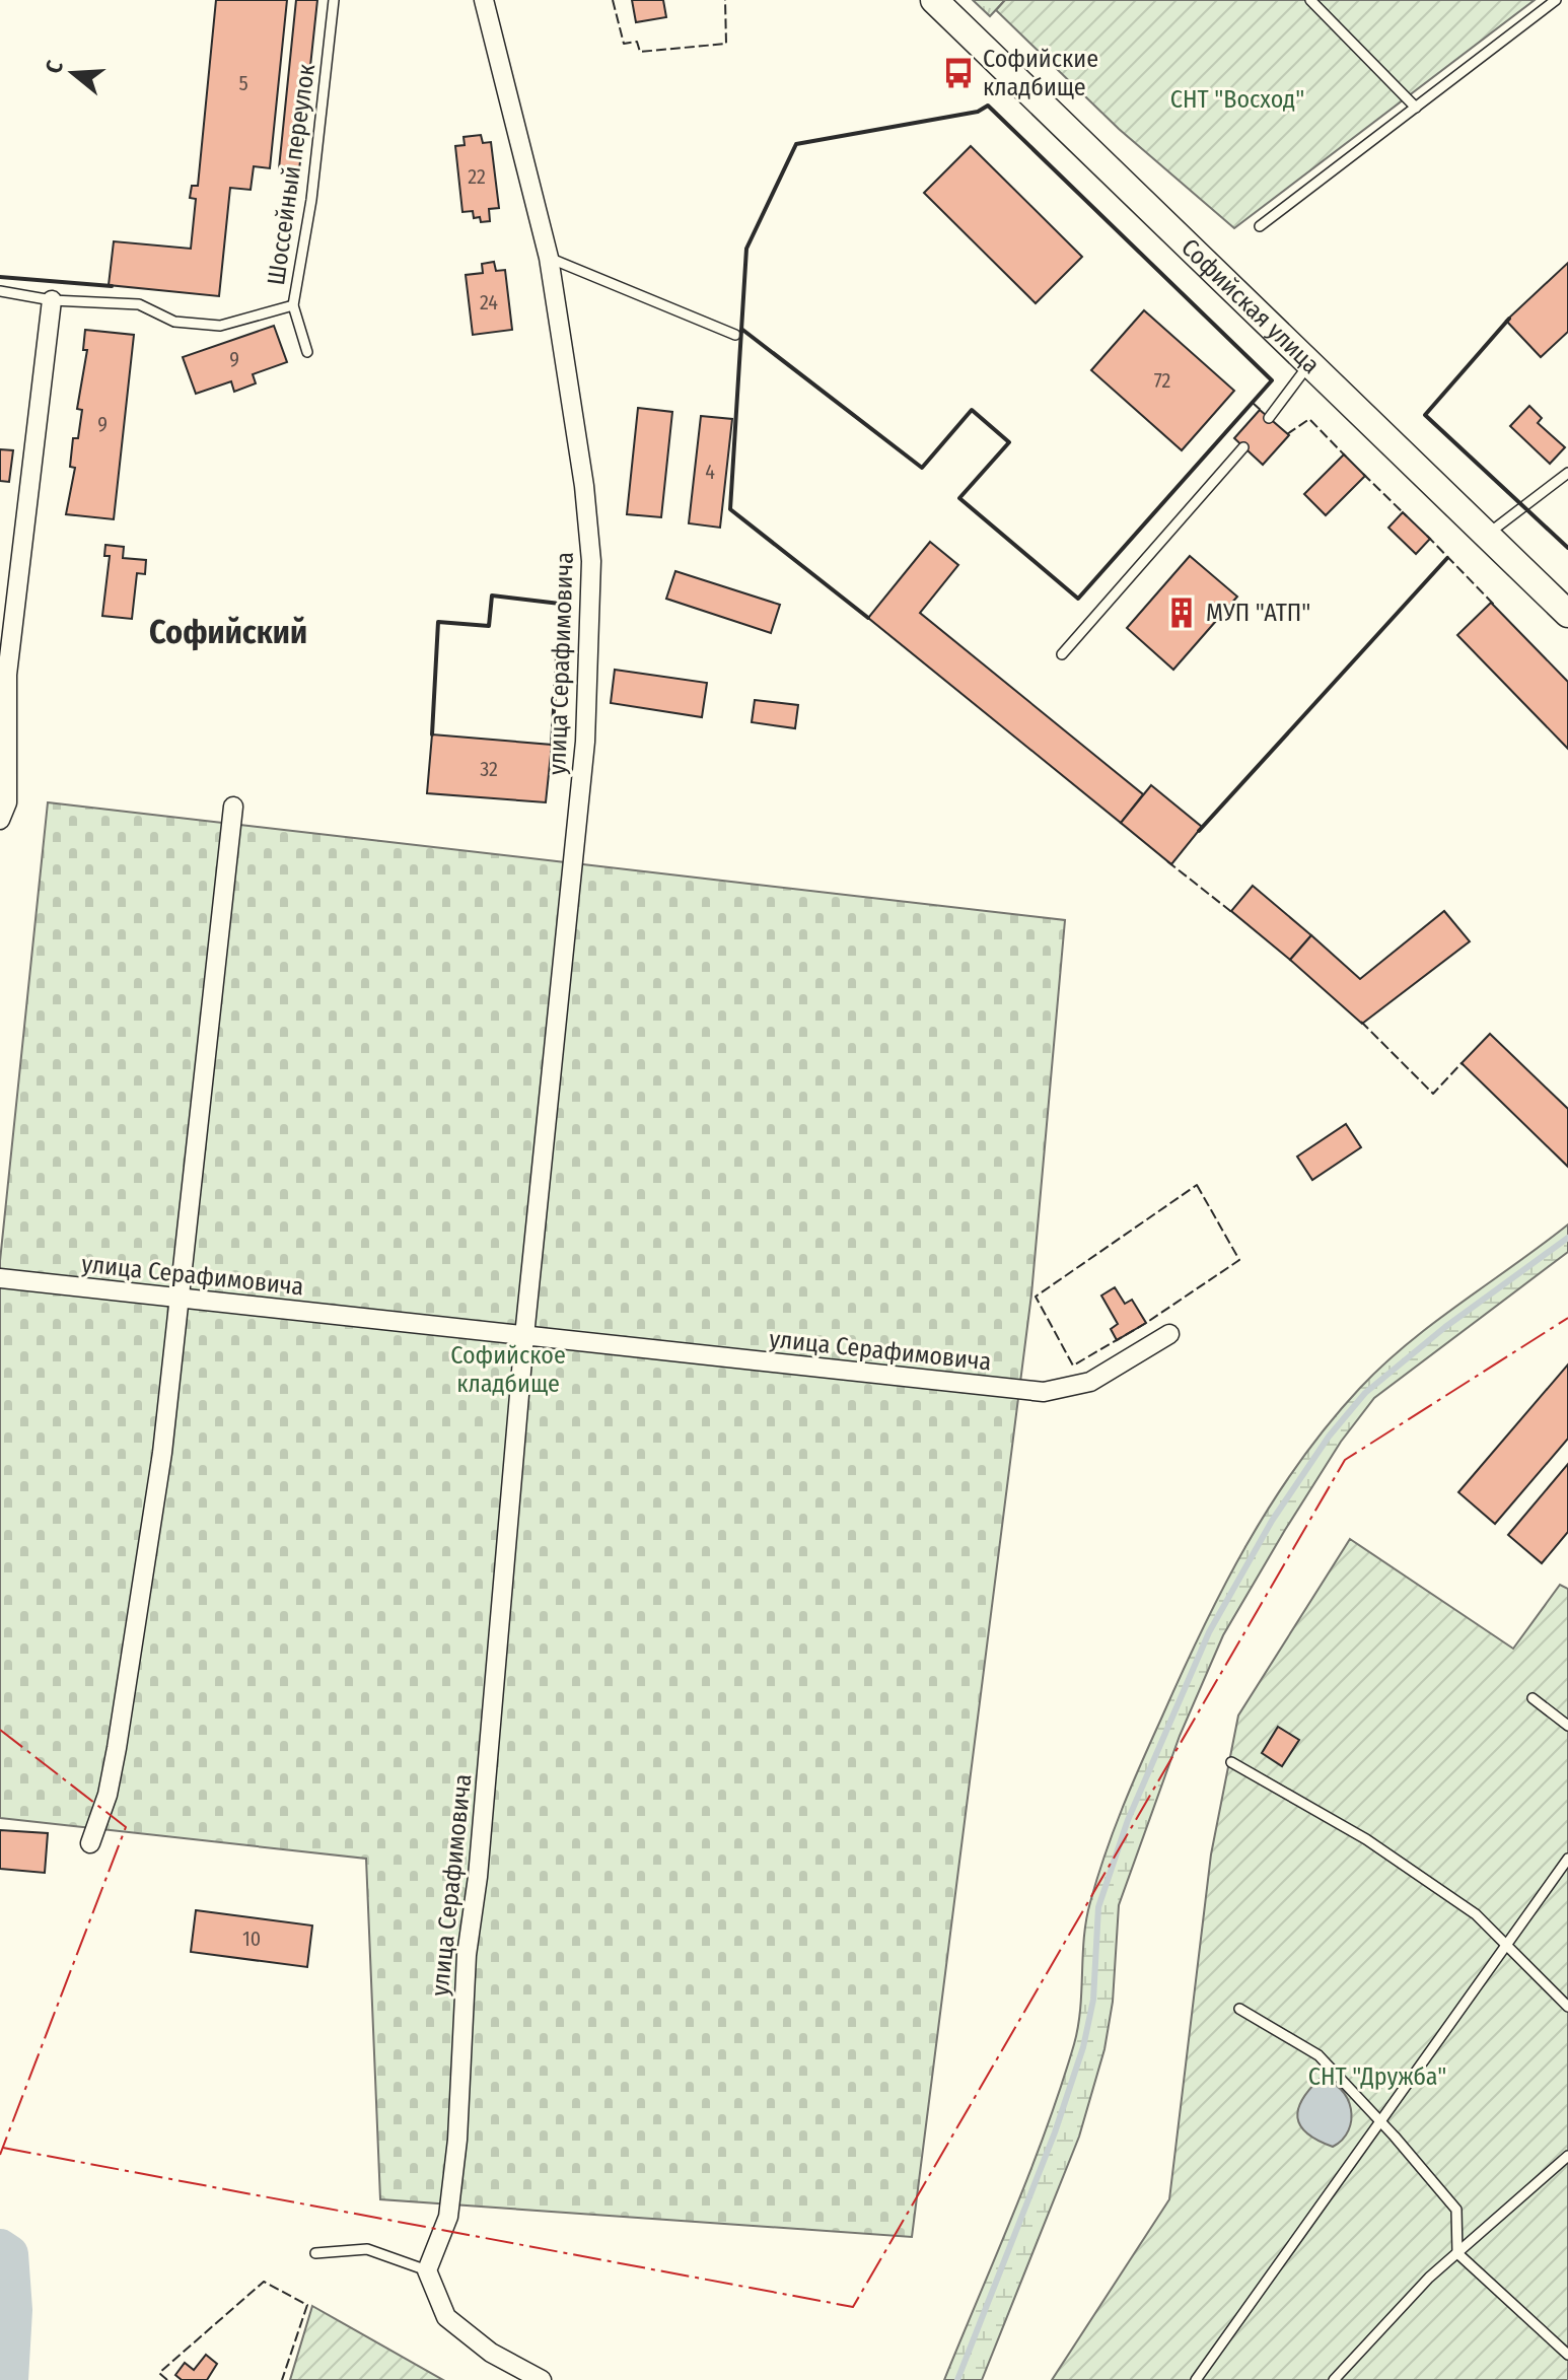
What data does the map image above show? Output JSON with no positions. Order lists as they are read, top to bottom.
{
  "streets": {
    "main road": ["Софийская улица"],
    "street": ["улица Серафимовича"],
    "lane": ["Шоссейный переулок"]
  },
  "districts": ["Софийский"],
  "parks": ["СНТ \"Восход\"", "Софийское кладбище", "СНТ \"Дружба\""],
  "places": {
    "bus stop": ["Софийские кладбище"],
    "building": ["МУП \"АТП\""]
  },
  "house_numbers": [
    "5",
    "22",
    "24",
    "9",
    "72",
    "9",
    "4",
    "32",
    "10"
  ],
  "north": "left"
}
